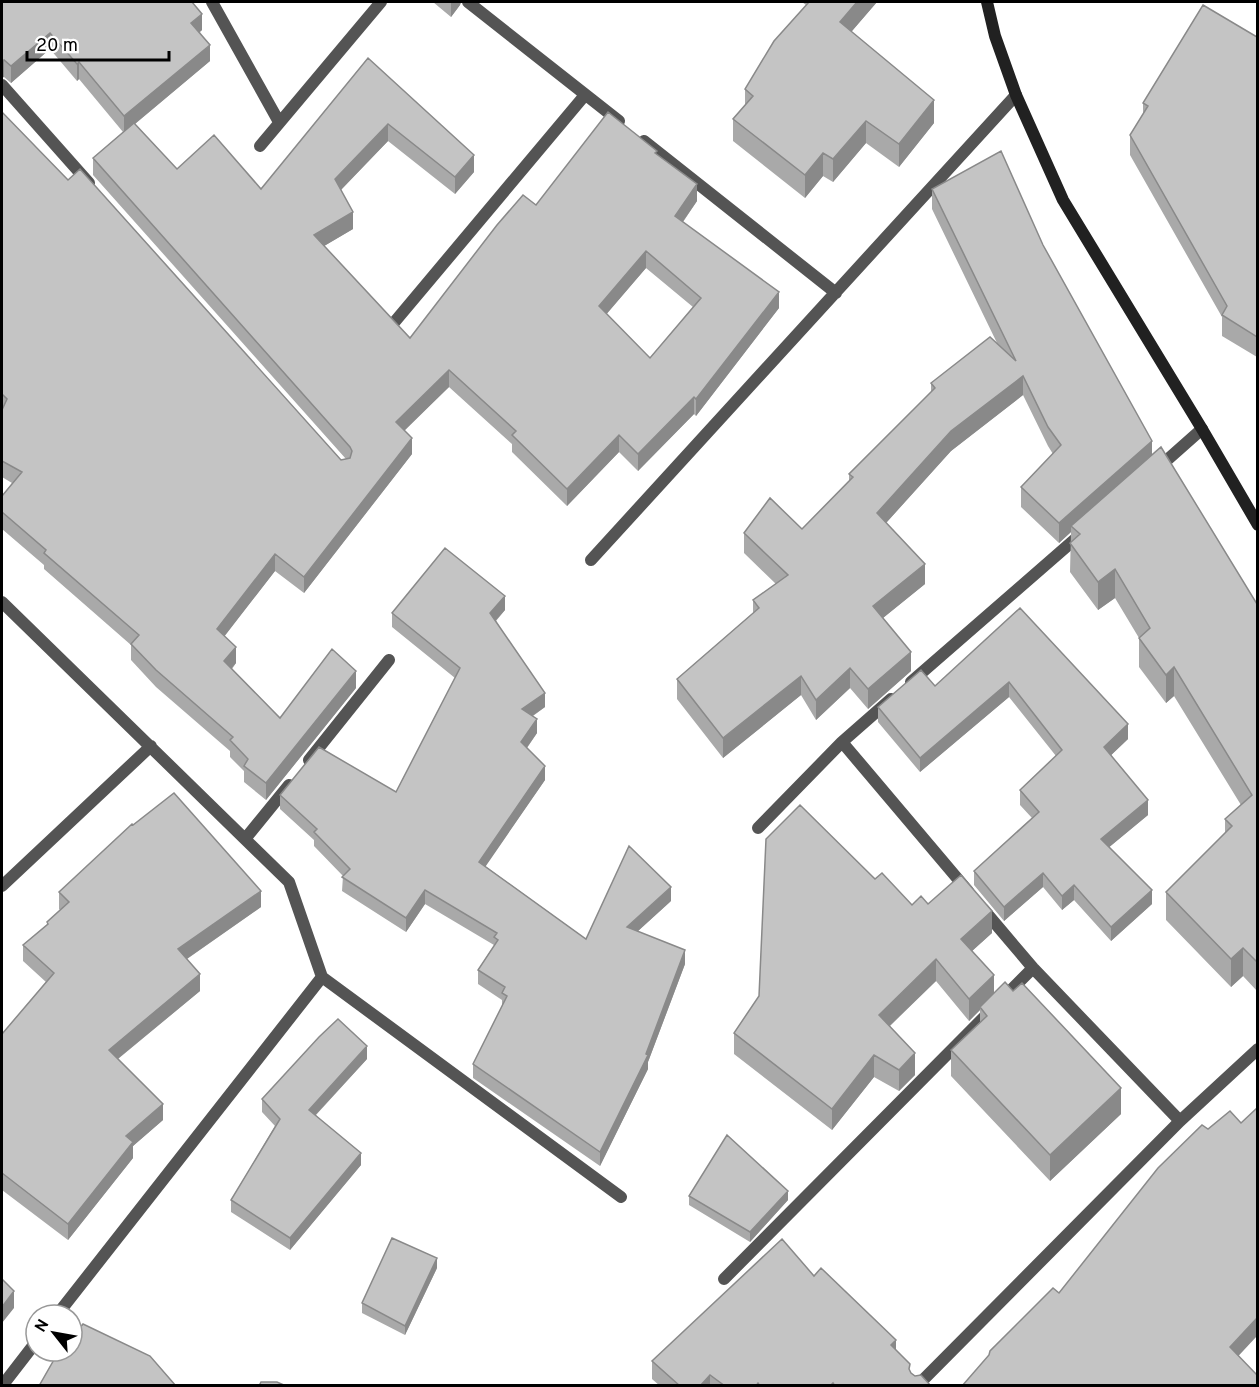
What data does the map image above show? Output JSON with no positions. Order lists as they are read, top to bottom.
{
  "scale_bar": "20 m",
  "north": "top left"
}
